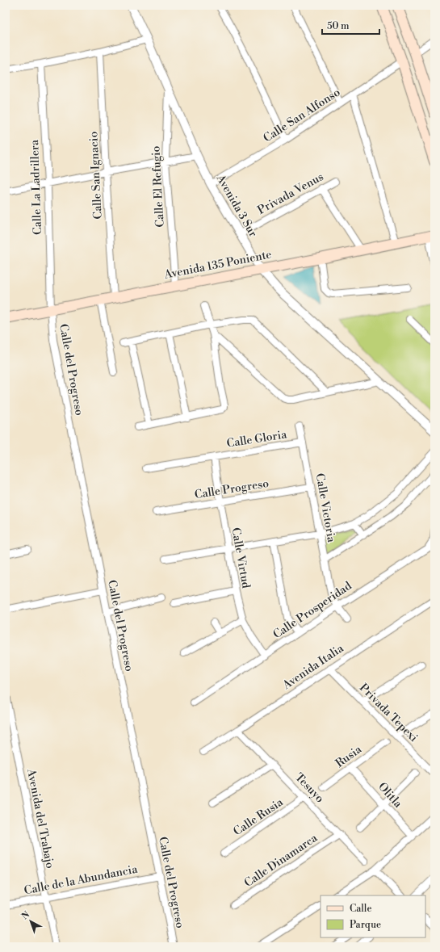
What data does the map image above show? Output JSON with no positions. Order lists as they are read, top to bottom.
{
  "streets": {
    "main road": ["Avenida 135 Poniente"],
    "street": [
      "Calle San Alfonso",
      "Calle San Ignacio",
      "Calle El Refugio",
      "Calle La Ladrillera",
      "Privada Venus",
      "Avenida 3 Sur",
      "Calle del Progreso",
      "Calle Gloria",
      "Calle Progreso",
      "Calle Victoria",
      "Calle Virtud",
      "Calle Prosperidad",
      "Avenida Italia",
      "Privada Tepexi",
      "Rusia",
      "Tesuyo",
      "Olitla",
      "Calle Rusia",
      "Avenida del Trabajo",
      "Calle Dinamarca",
      "Calle de la Abundancia"
    ]
  },
  "crossings": [
    ["Calle San Alfonso", "Avenida 3 Sur"],
    ["Calle San Ignacio", "Avenida 135 Poniente"],
    ["Calle El Refugio", "Avenida 3 Sur"],
    ["Calle El Refugio", "Avenida 135 Poniente"],
    ["Calle La Ladrillera", "Avenida 135 Poniente"],
    ["Calle La Ladrillera", "Calle del Progreso"],
    ["Privada Venus", "Avenida 3 Sur"],
    ["Avenida 3 Sur", "Avenida 135 Poniente"],
    ["Avenida 135 Poniente", "Calle del Progreso"],
    ["Calle del Progreso", "Calle de la Abundancia"],
    ["Calle Gloria", "Calle Victoria"],
    ["Calle Gloria", "Calle Virtud"],
    ["Calle Progreso", "Calle Victoria"],
    ["Calle Progreso", "Calle Virtud"],
    ["Calle Victoria", "Calle Prosperidad"],
    ["Calle Virtud", "Calle Prosperidad"],
    ["Avenida Italia", "Privada Tepexi"],
    ["Avenida Italia", "Tesuyo"],
    ["Rusia", "Olitla"],
    ["Tesuyo", "Calle Rusia"],
    ["Tesuyo", "Calle Dinamarca"],
    ["Avenida del Trabajo", "Calle de la Abundancia"]
  ],
  "legend": ["Calle", "Parque"],
  "scale_bar": "50 m",
  "north": "top left"
}
